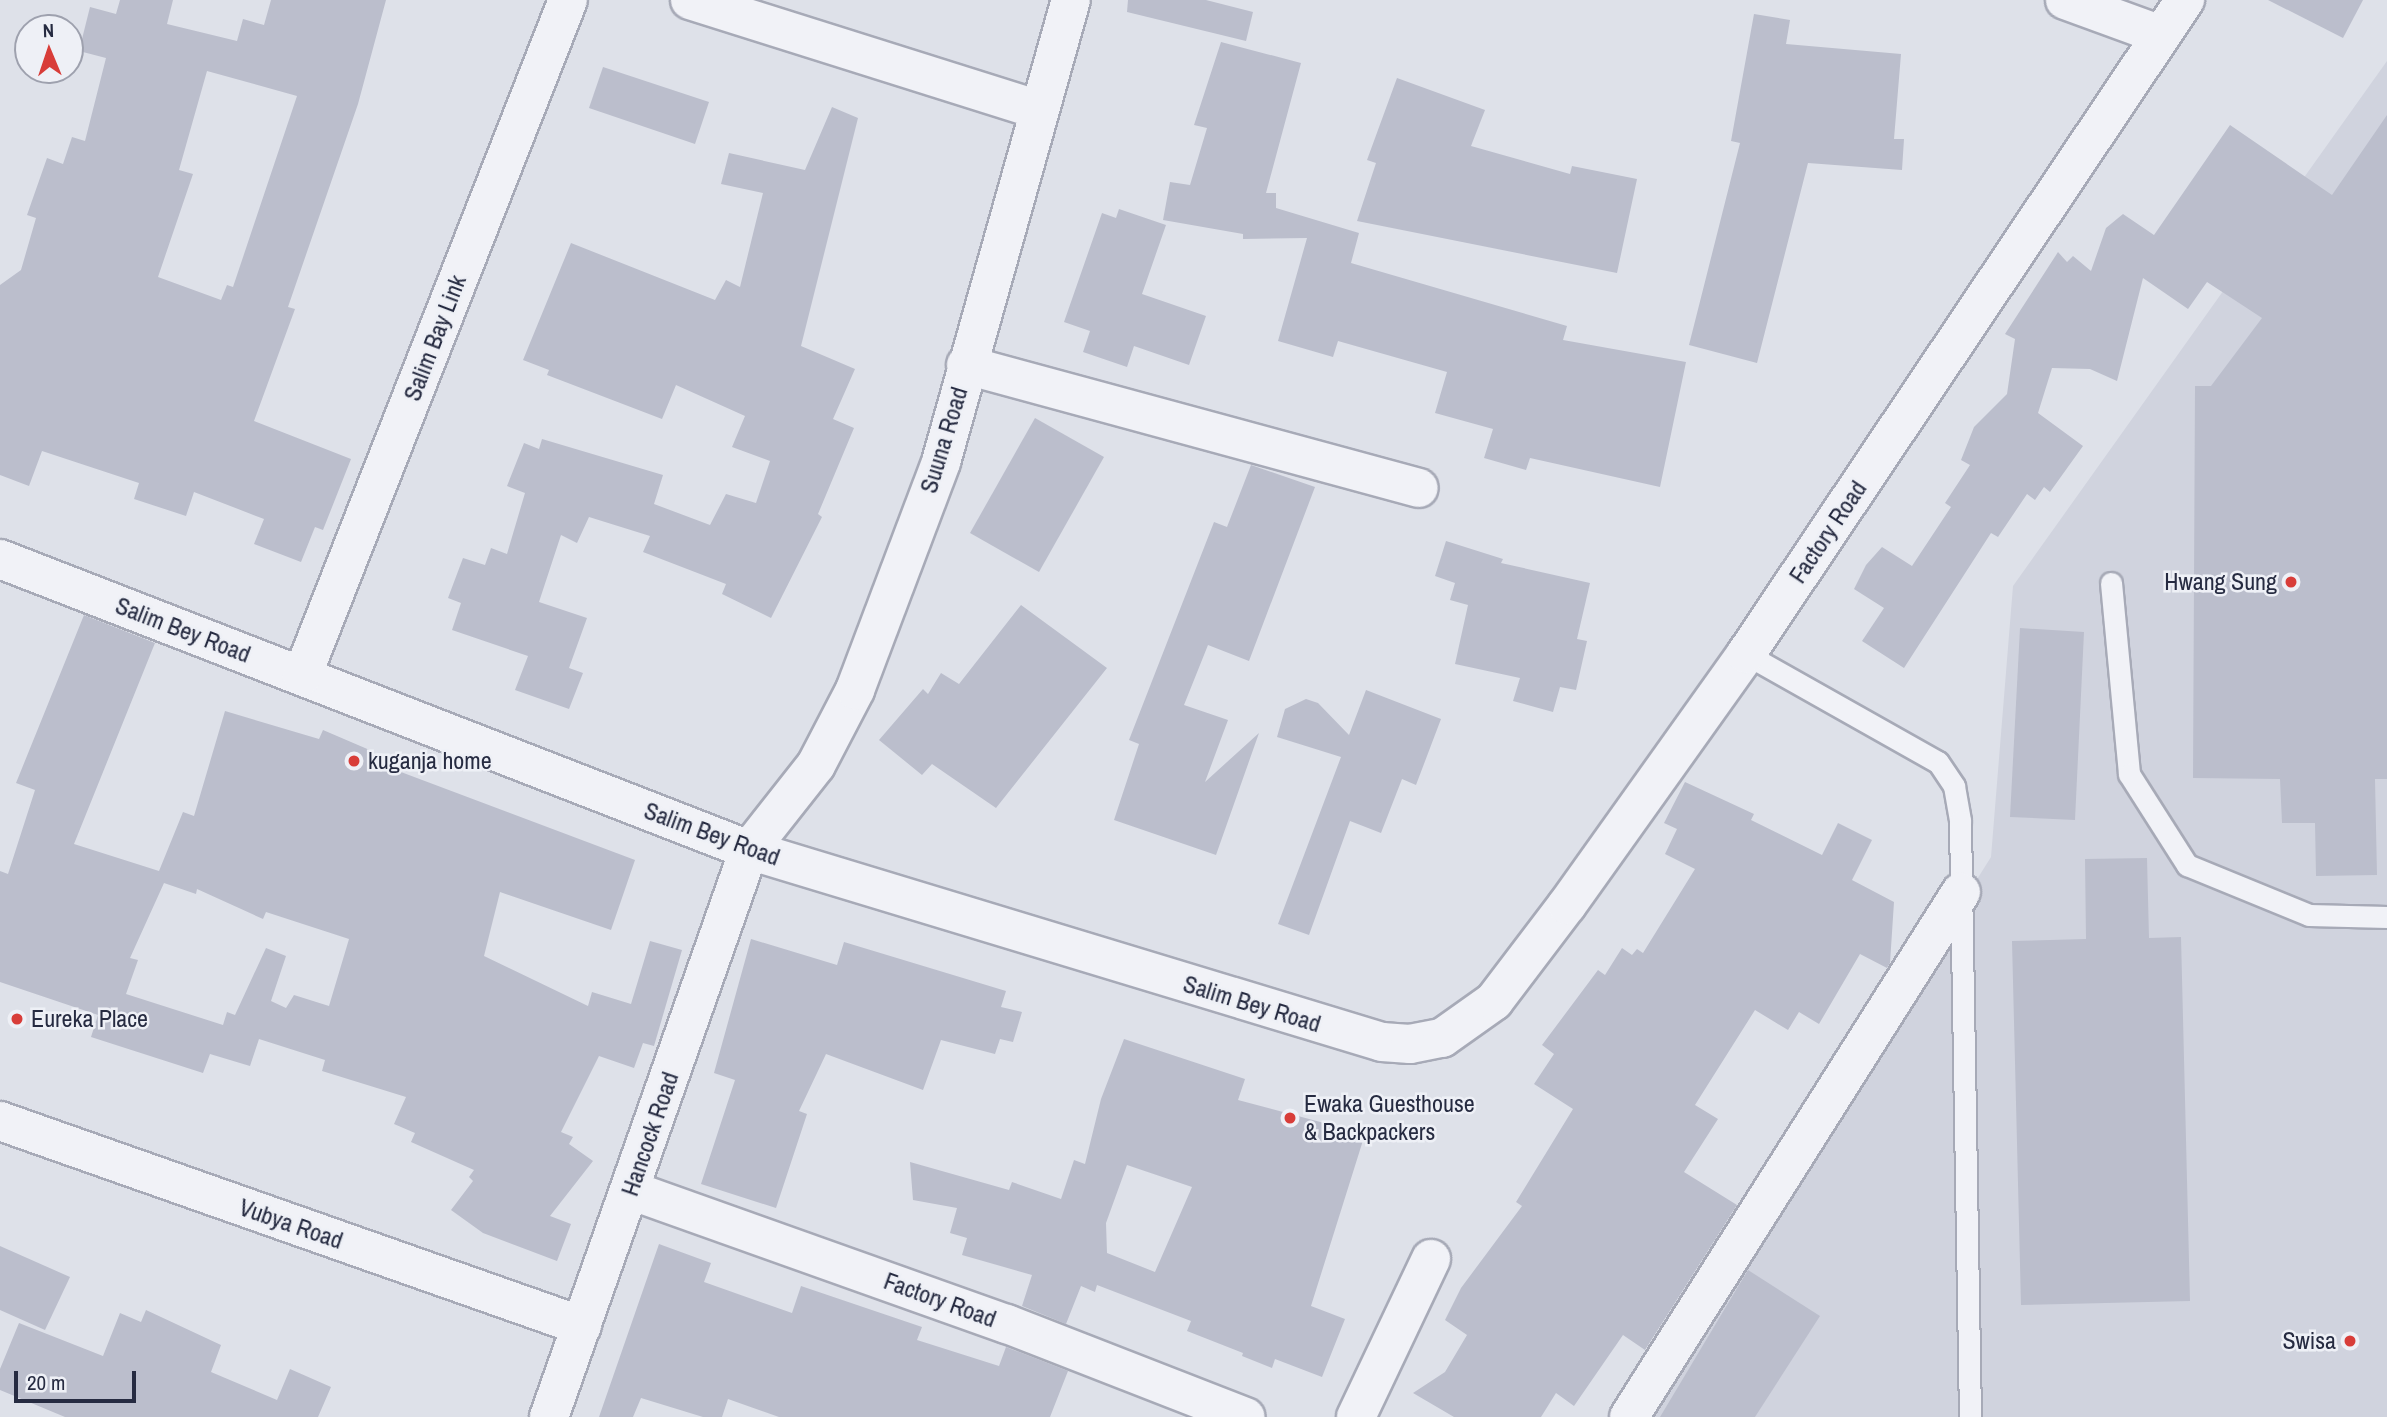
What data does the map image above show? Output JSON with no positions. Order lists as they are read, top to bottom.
{
  "streets": {
    "street": [
      "Salim Bay Link",
      "Suuna Road",
      "Factory Road",
      "Salim Bey Road",
      "Hancock Road",
      "Vubya Road"
    ]
  },
  "crossings": [
    ["Salim Bay Link", "Salim Bey Road"],
    ["Suuna Road", "Salim Bey Road"],
    ["Suuna Road", "Hancock Road"],
    ["Factory Road", "Salim Bey Road"],
    ["Factory Road", "Hancock Road"],
    ["Salim Bey Road", "Hancock Road"],
    ["Hancock Road", "Vubya Road"]
  ],
  "places": [
    "Hwang Sung",
    "kuganja home",
    "Eureka Place",
    "Ewaka Guesthouse & Backpackers",
    "Swisa"
  ],
  "scale_bar": "20 m",
  "north": "top"
}
